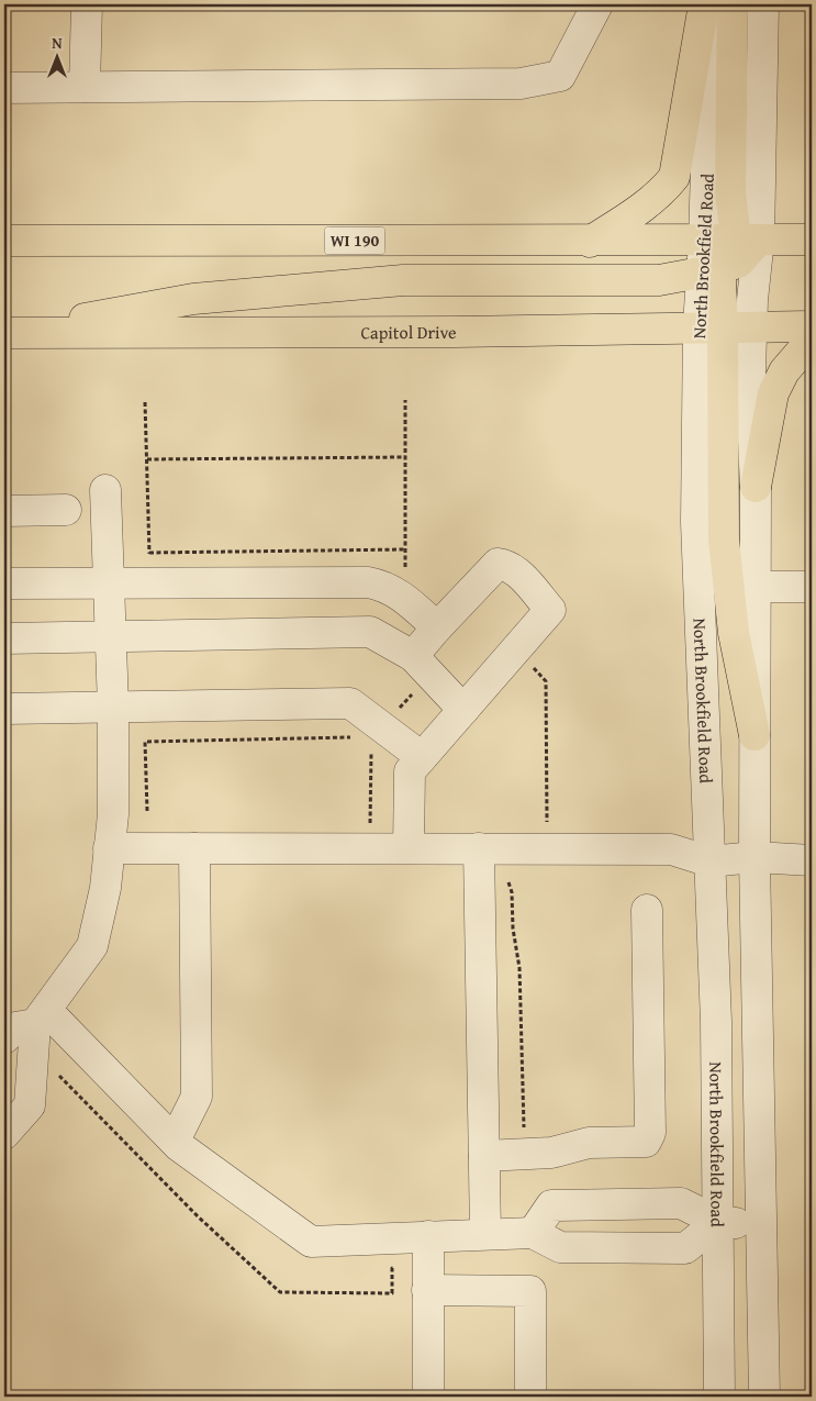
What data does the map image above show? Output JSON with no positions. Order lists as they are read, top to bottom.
{
  "streets": {
    "main road": ["WI 190", "Capitol Drive"],
    "street": ["North Brookfield Road"]
  },
  "crossings": [
    ["WI 190", "North Brookfield Road"],
    ["North Brookfield Road", "Capitol Drive"]
  ],
  "north": "top"
}
